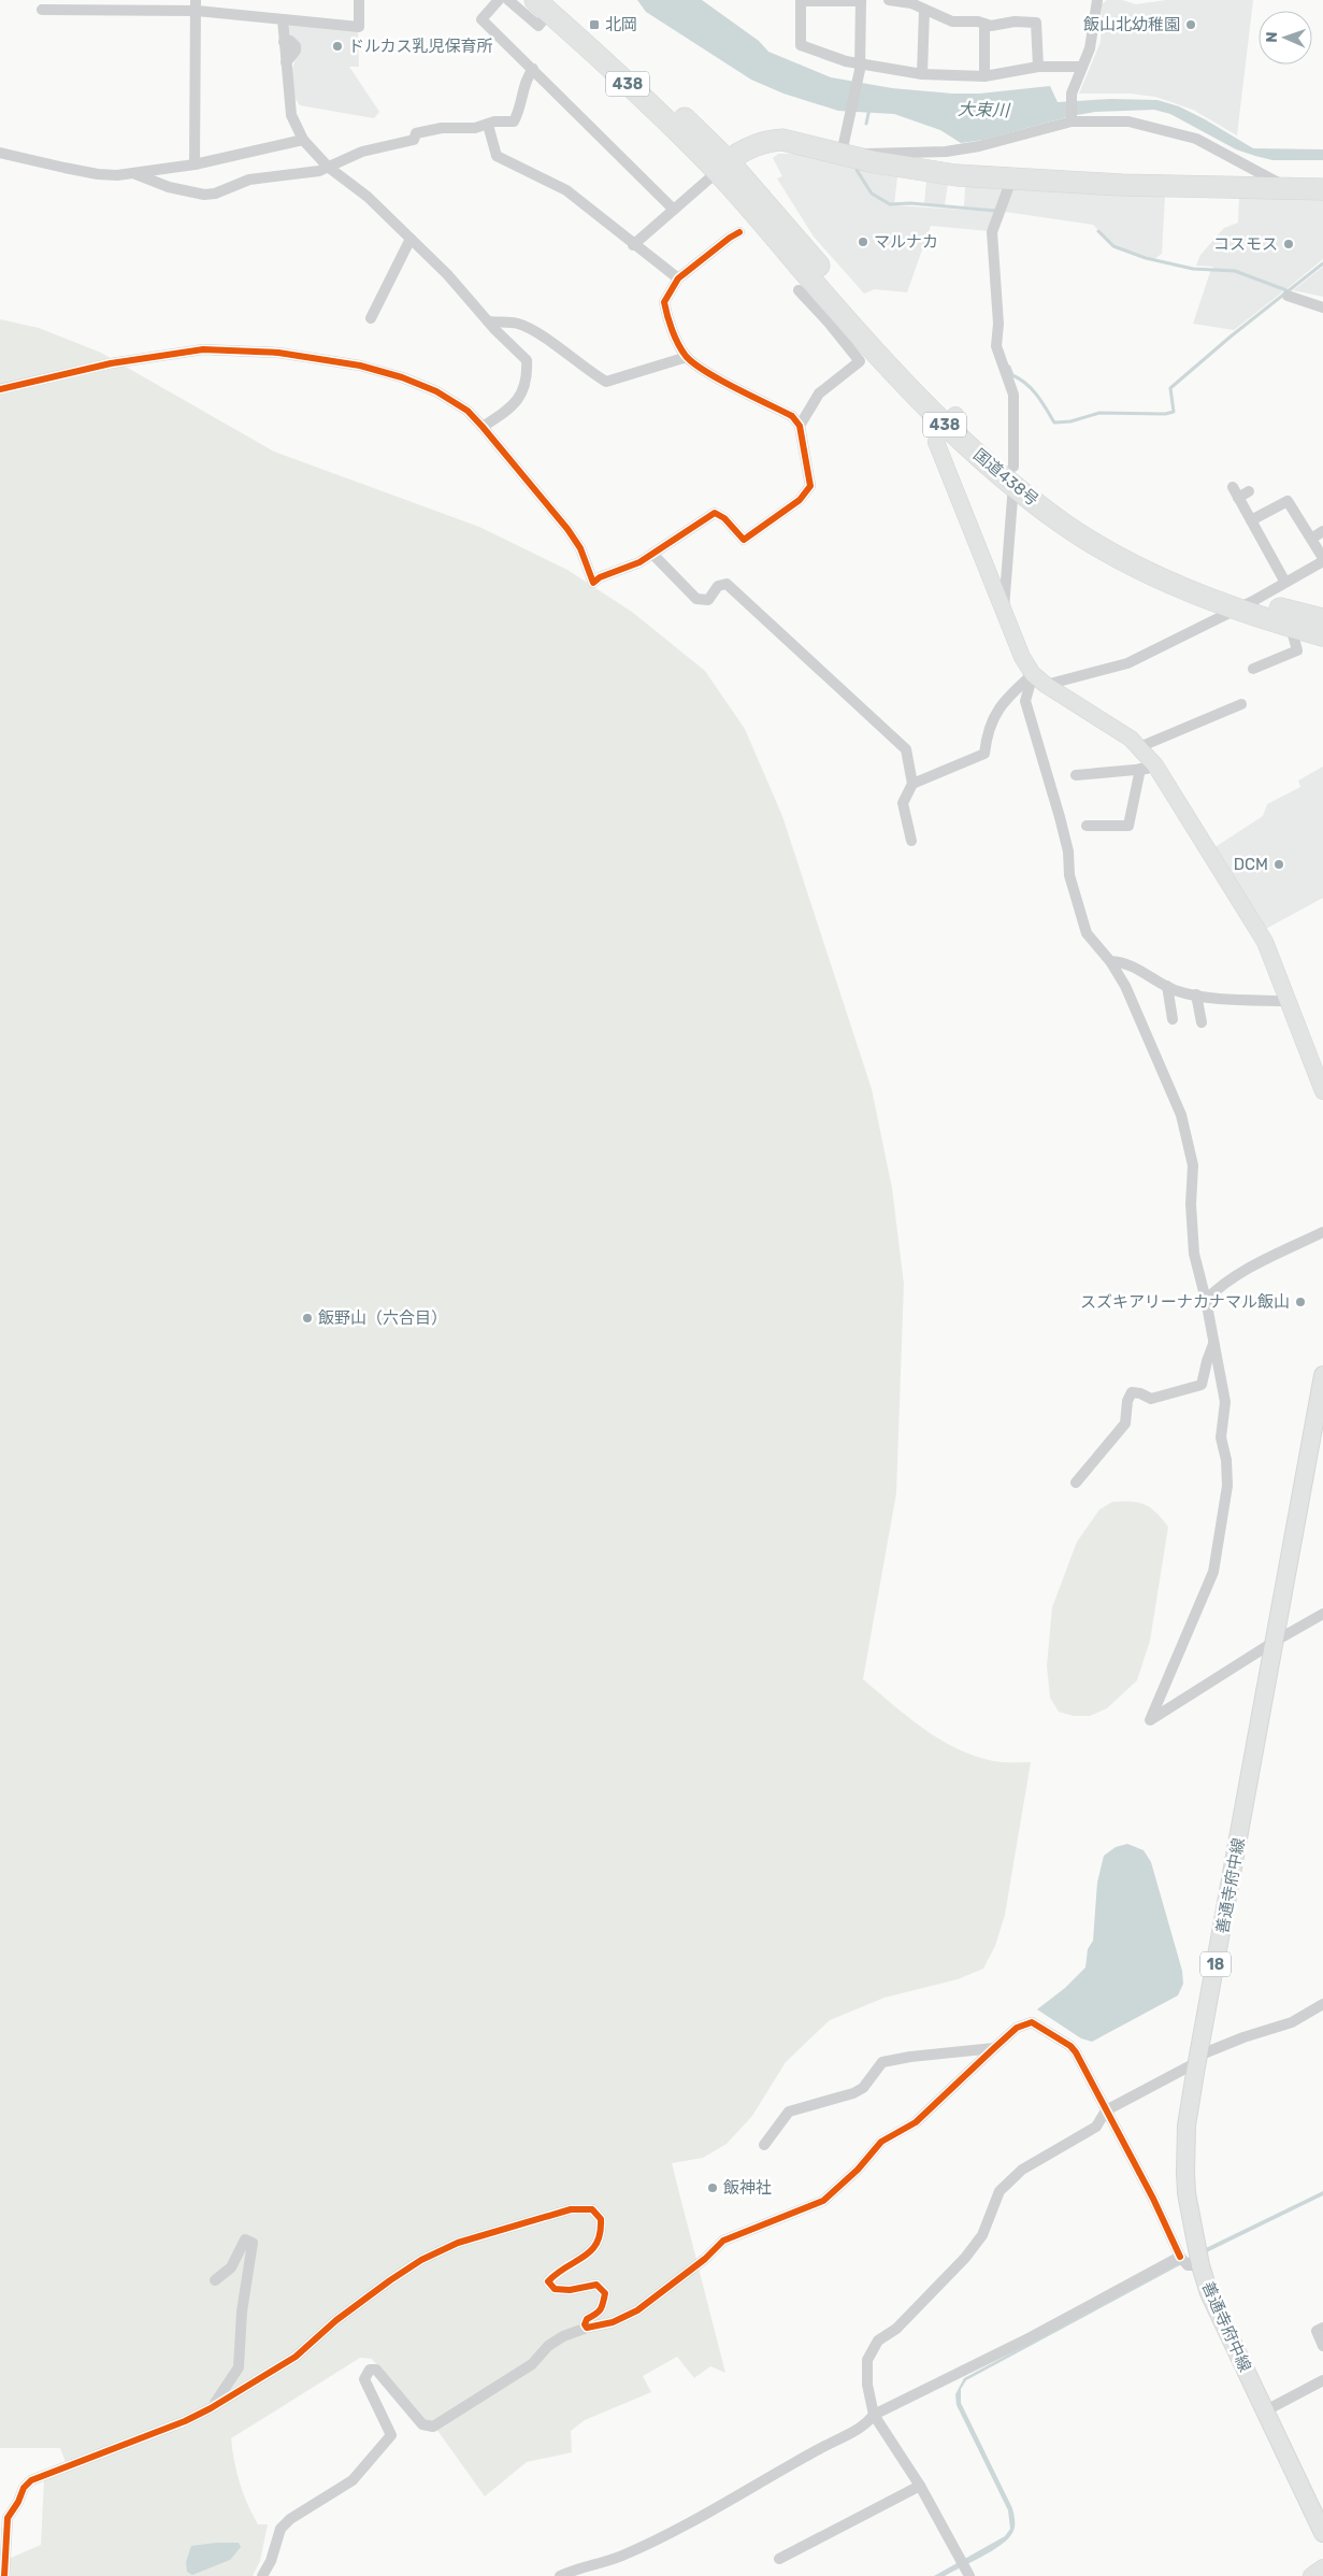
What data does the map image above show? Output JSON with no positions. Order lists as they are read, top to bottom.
{
  "streets": {
    "highway": ["438", "国道438号"],
    "main road": ["善通寺府中線", "18"]
  },
  "water": ["大束川"],
  "places": {
    "transit": ["北岡"],
    "other": [
      "飯山北幼稚園",
      "ドルカス乳児保育所",
      "マルナカ",
      "コスモス",
      "DCM",
      "スズキアリーナカナマル飯山",
      "飯野山（六合目）",
      "飯神社"
    ]
  },
  "north": "left"
}
